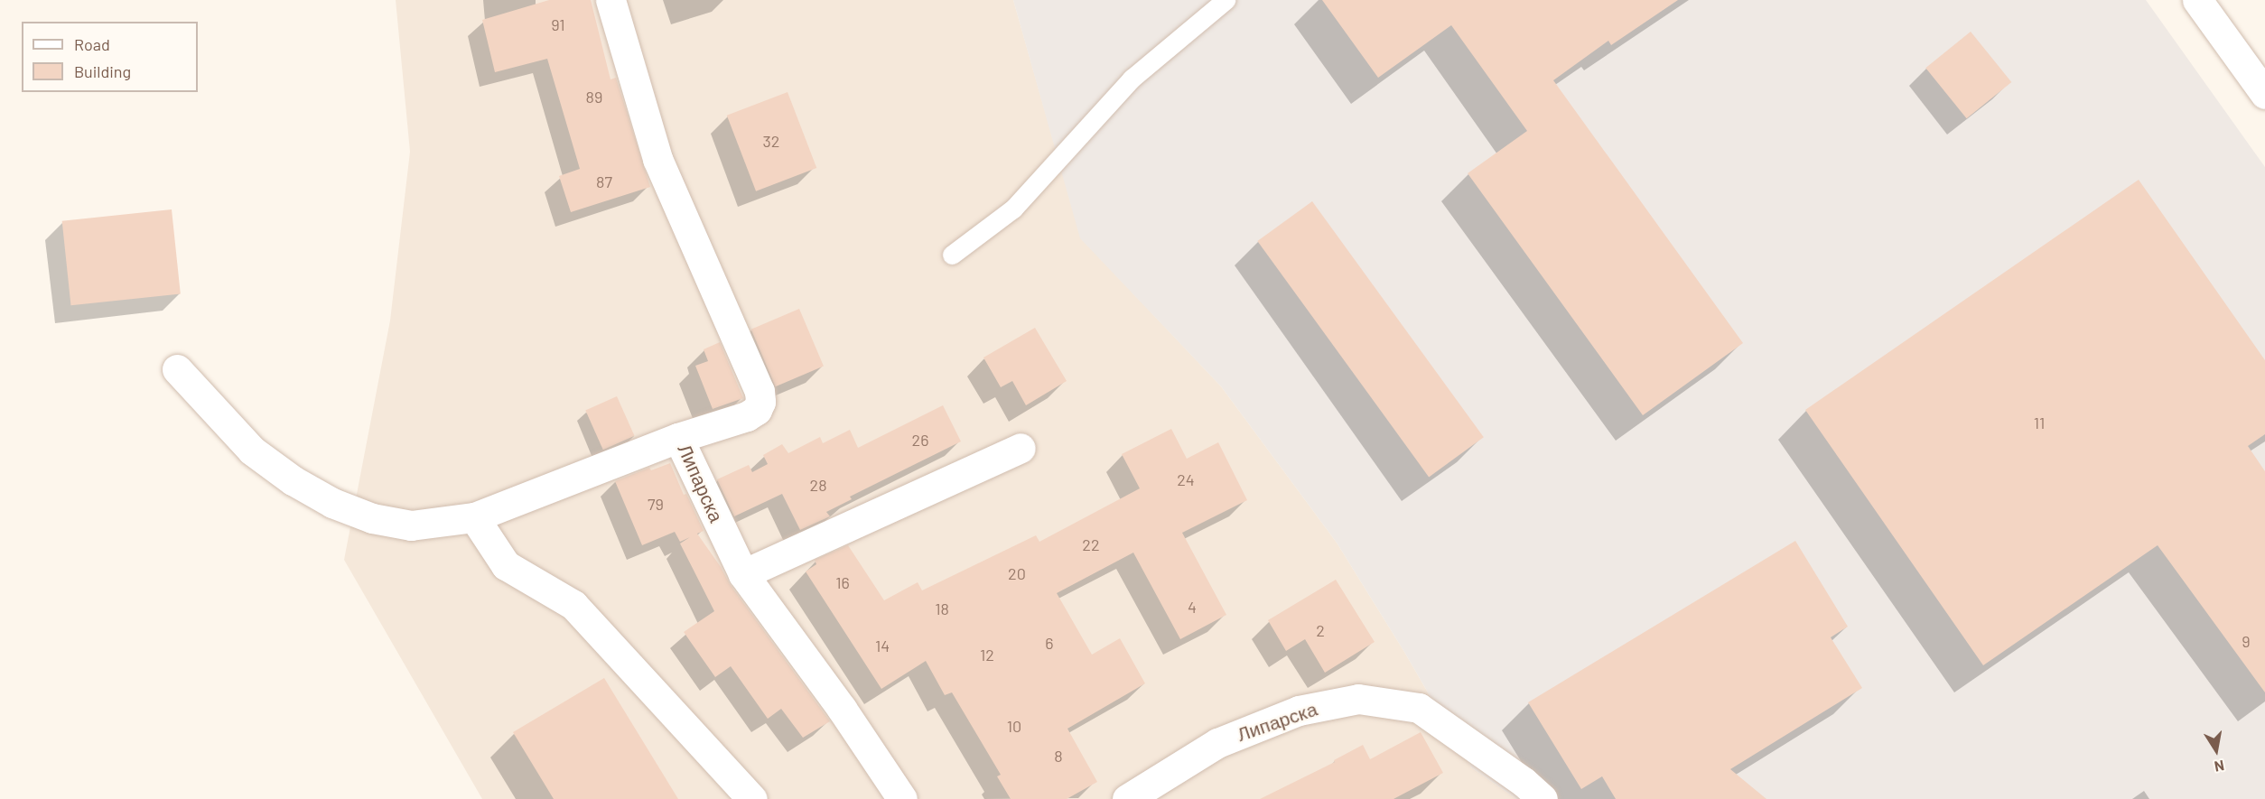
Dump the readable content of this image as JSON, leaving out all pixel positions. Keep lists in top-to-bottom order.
{
  "streets": {
    "street": ["Липарска"]
  },
  "house_numbers": [
    "91",
    "89",
    "32",
    "87",
    "11",
    "26",
    "24",
    "28",
    "79",
    "22",
    "20",
    "16",
    "4",
    "18",
    "2",
    "9",
    "6",
    "14",
    "12",
    "10",
    "8"
  ],
  "legend": ["Road", "Building"],
  "north": "bottom"
}
